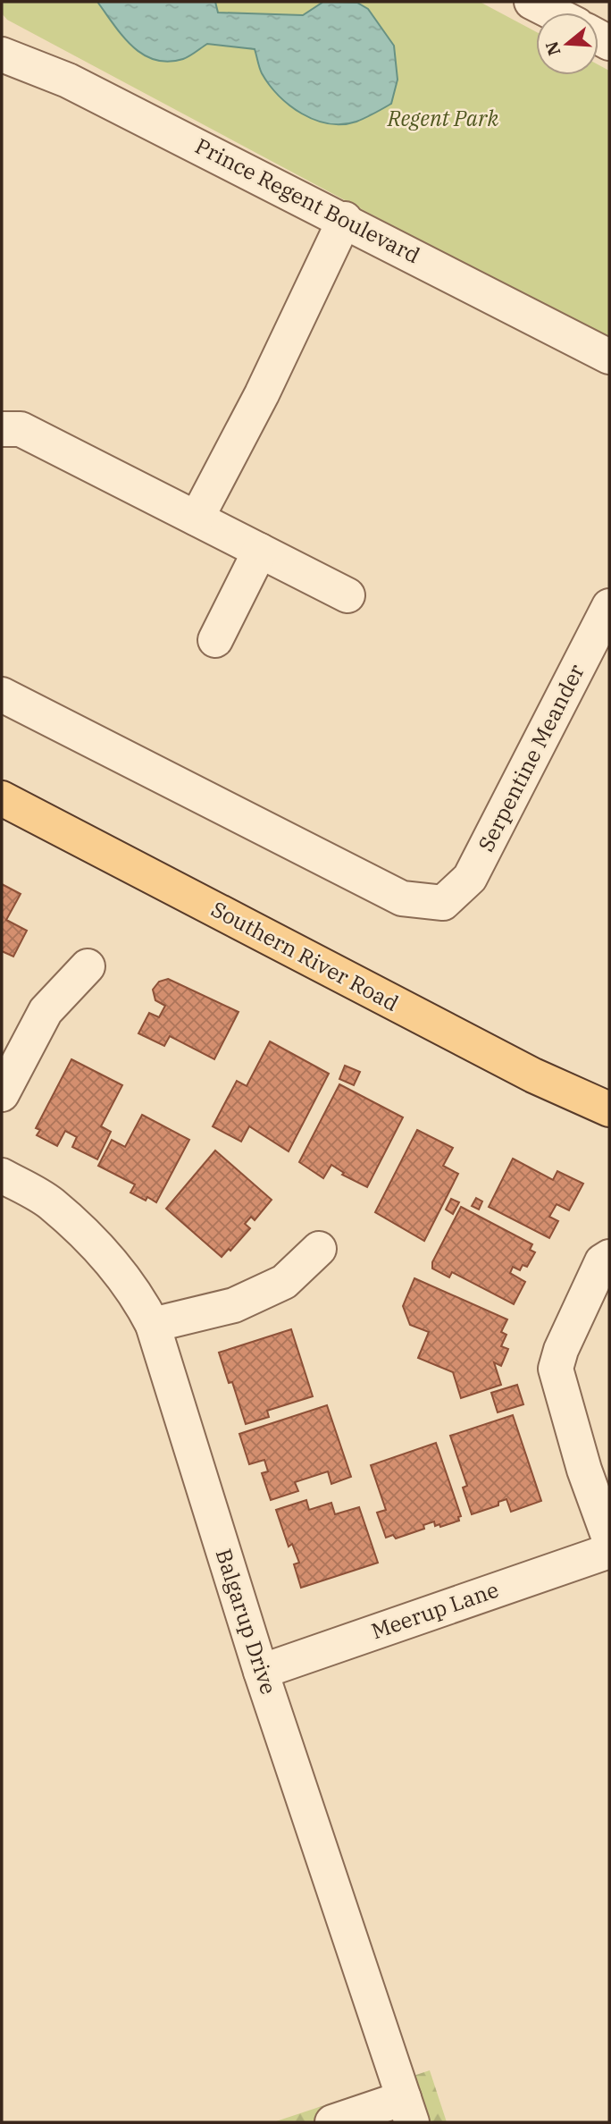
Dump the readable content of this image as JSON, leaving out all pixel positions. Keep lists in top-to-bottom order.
{
  "streets": {
    "main road": ["Southern River Road"],
    "street": [
      "Prince Regent Boulevard",
      "Serpentine Meander",
      "Meerup Lane",
      "Balgarup Drive"
    ]
  },
  "crossings": [
    ["Meerup Lane", "Balgarup Drive"]
  ],
  "parks": ["Regent Park"],
  "north": "left"
}
